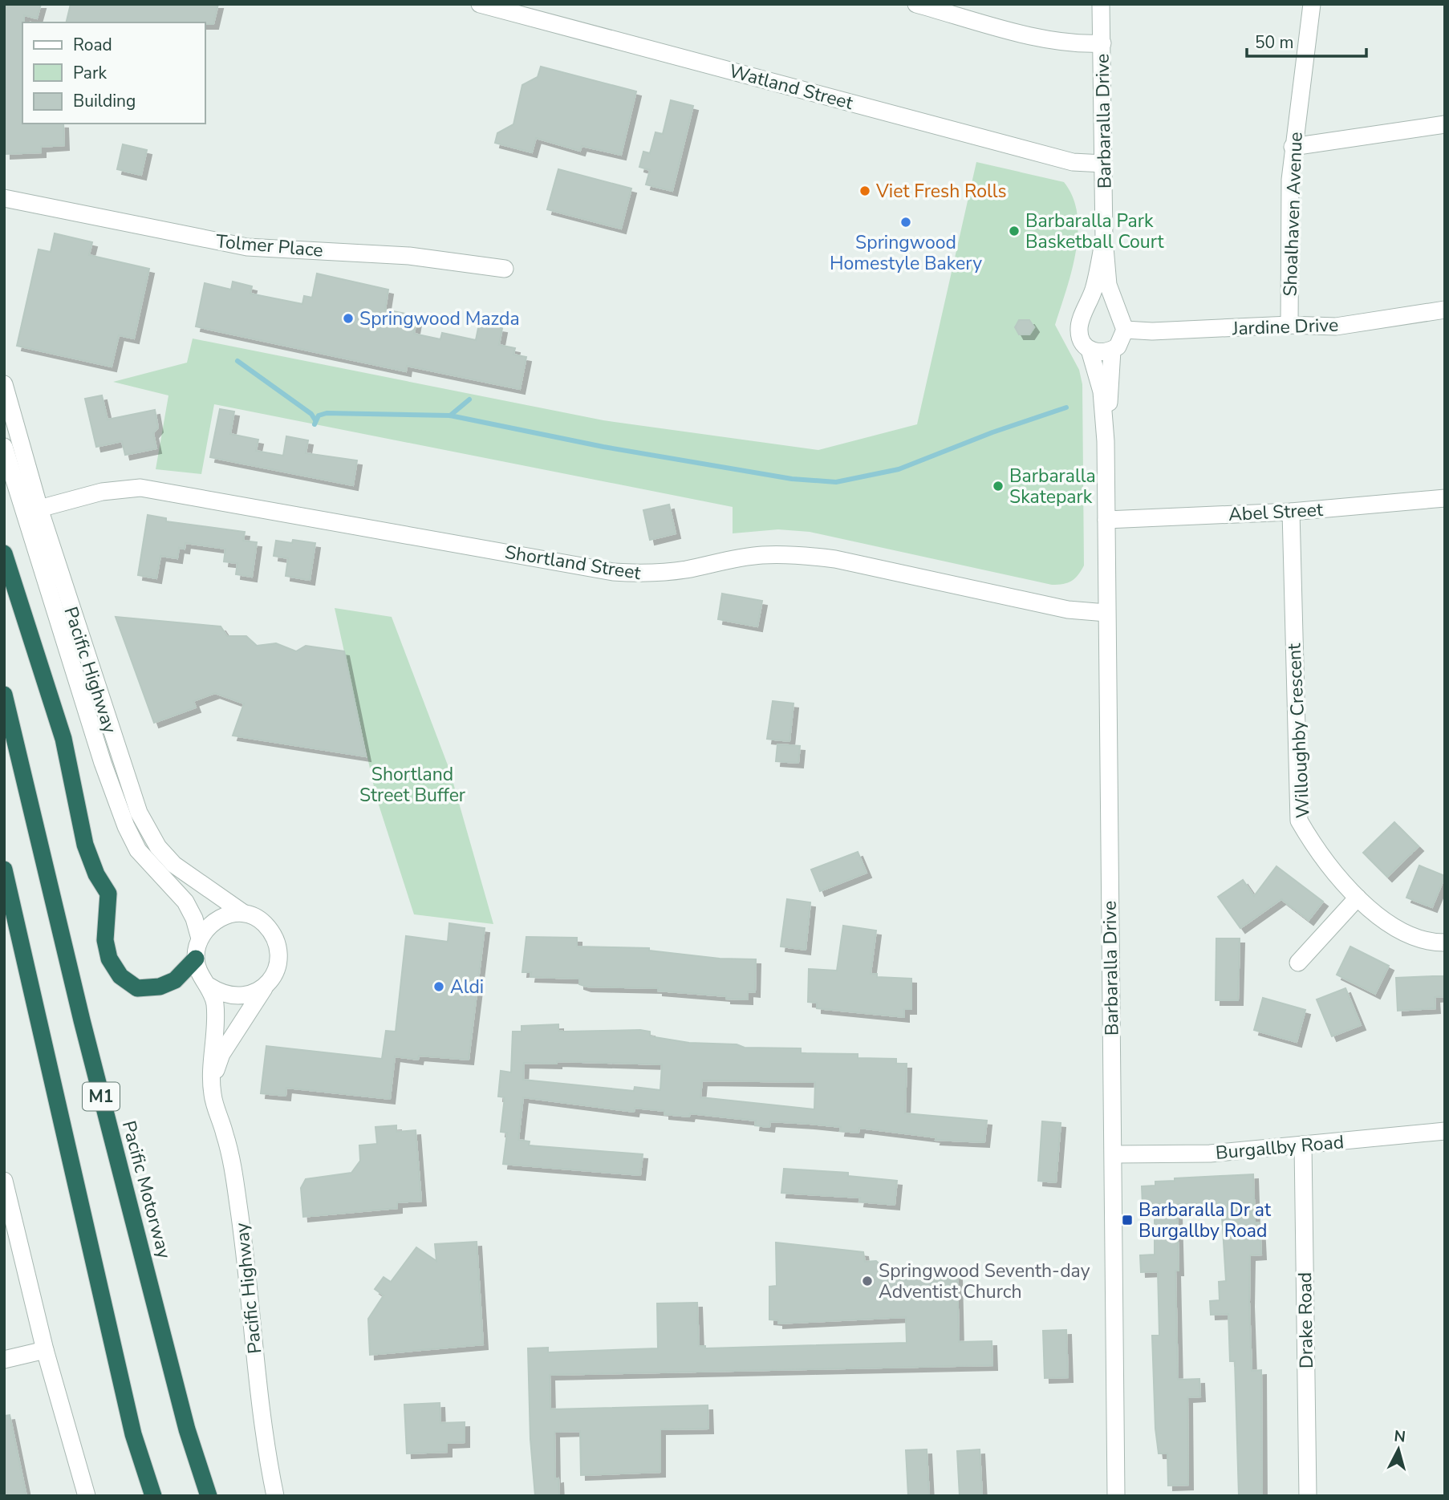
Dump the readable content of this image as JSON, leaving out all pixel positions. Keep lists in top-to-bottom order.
{
  "streets": {
    "highway": ["M1", "Pacific Motorway"],
    "street": [
      "Watland Street",
      "Barbaralla Drive",
      "Shoalhaven Avenue",
      "Tolmer Place",
      "Jardine Drive",
      "Abel Street",
      "Shortland Street",
      "Pacific Highway",
      "Willoughby Crescent",
      "Burgallby Road",
      "Drake Road"
    ]
  },
  "crossings": [
    ["Watland Street", "Barbaralla Drive"],
    ["Barbaralla Drive", "Jardine Drive"],
    ["Barbaralla Drive", "Abel Street"],
    ["Barbaralla Drive", "Shortland Street"],
    ["Barbaralla Drive", "Burgallby Road"],
    ["Shoalhaven Avenue", "Jardine Drive"],
    ["Abel Street", "Willoughby Crescent"],
    ["Shortland Street", "Pacific Highway"],
    ["Burgallby Road", "Drake Road"]
  ],
  "parks": ["Shortland Street Buffer"],
  "places": {
    "other": [
      "Viet Fresh Rolls",
      "Springwood Homestyle Bakery",
      "Barbaralla Park Basketball Court",
      "Springwood Mazda",
      "Barbaralla Skatepark",
      "Aldi",
      "Springwood Seventh-day Adventist Church"
    ],
    "transit": ["Barbaralla Dr at Burgallby Road"]
  },
  "legend": ["Road", "Park", "Building"],
  "scale_bar": "50 m",
  "north": "top"
}
